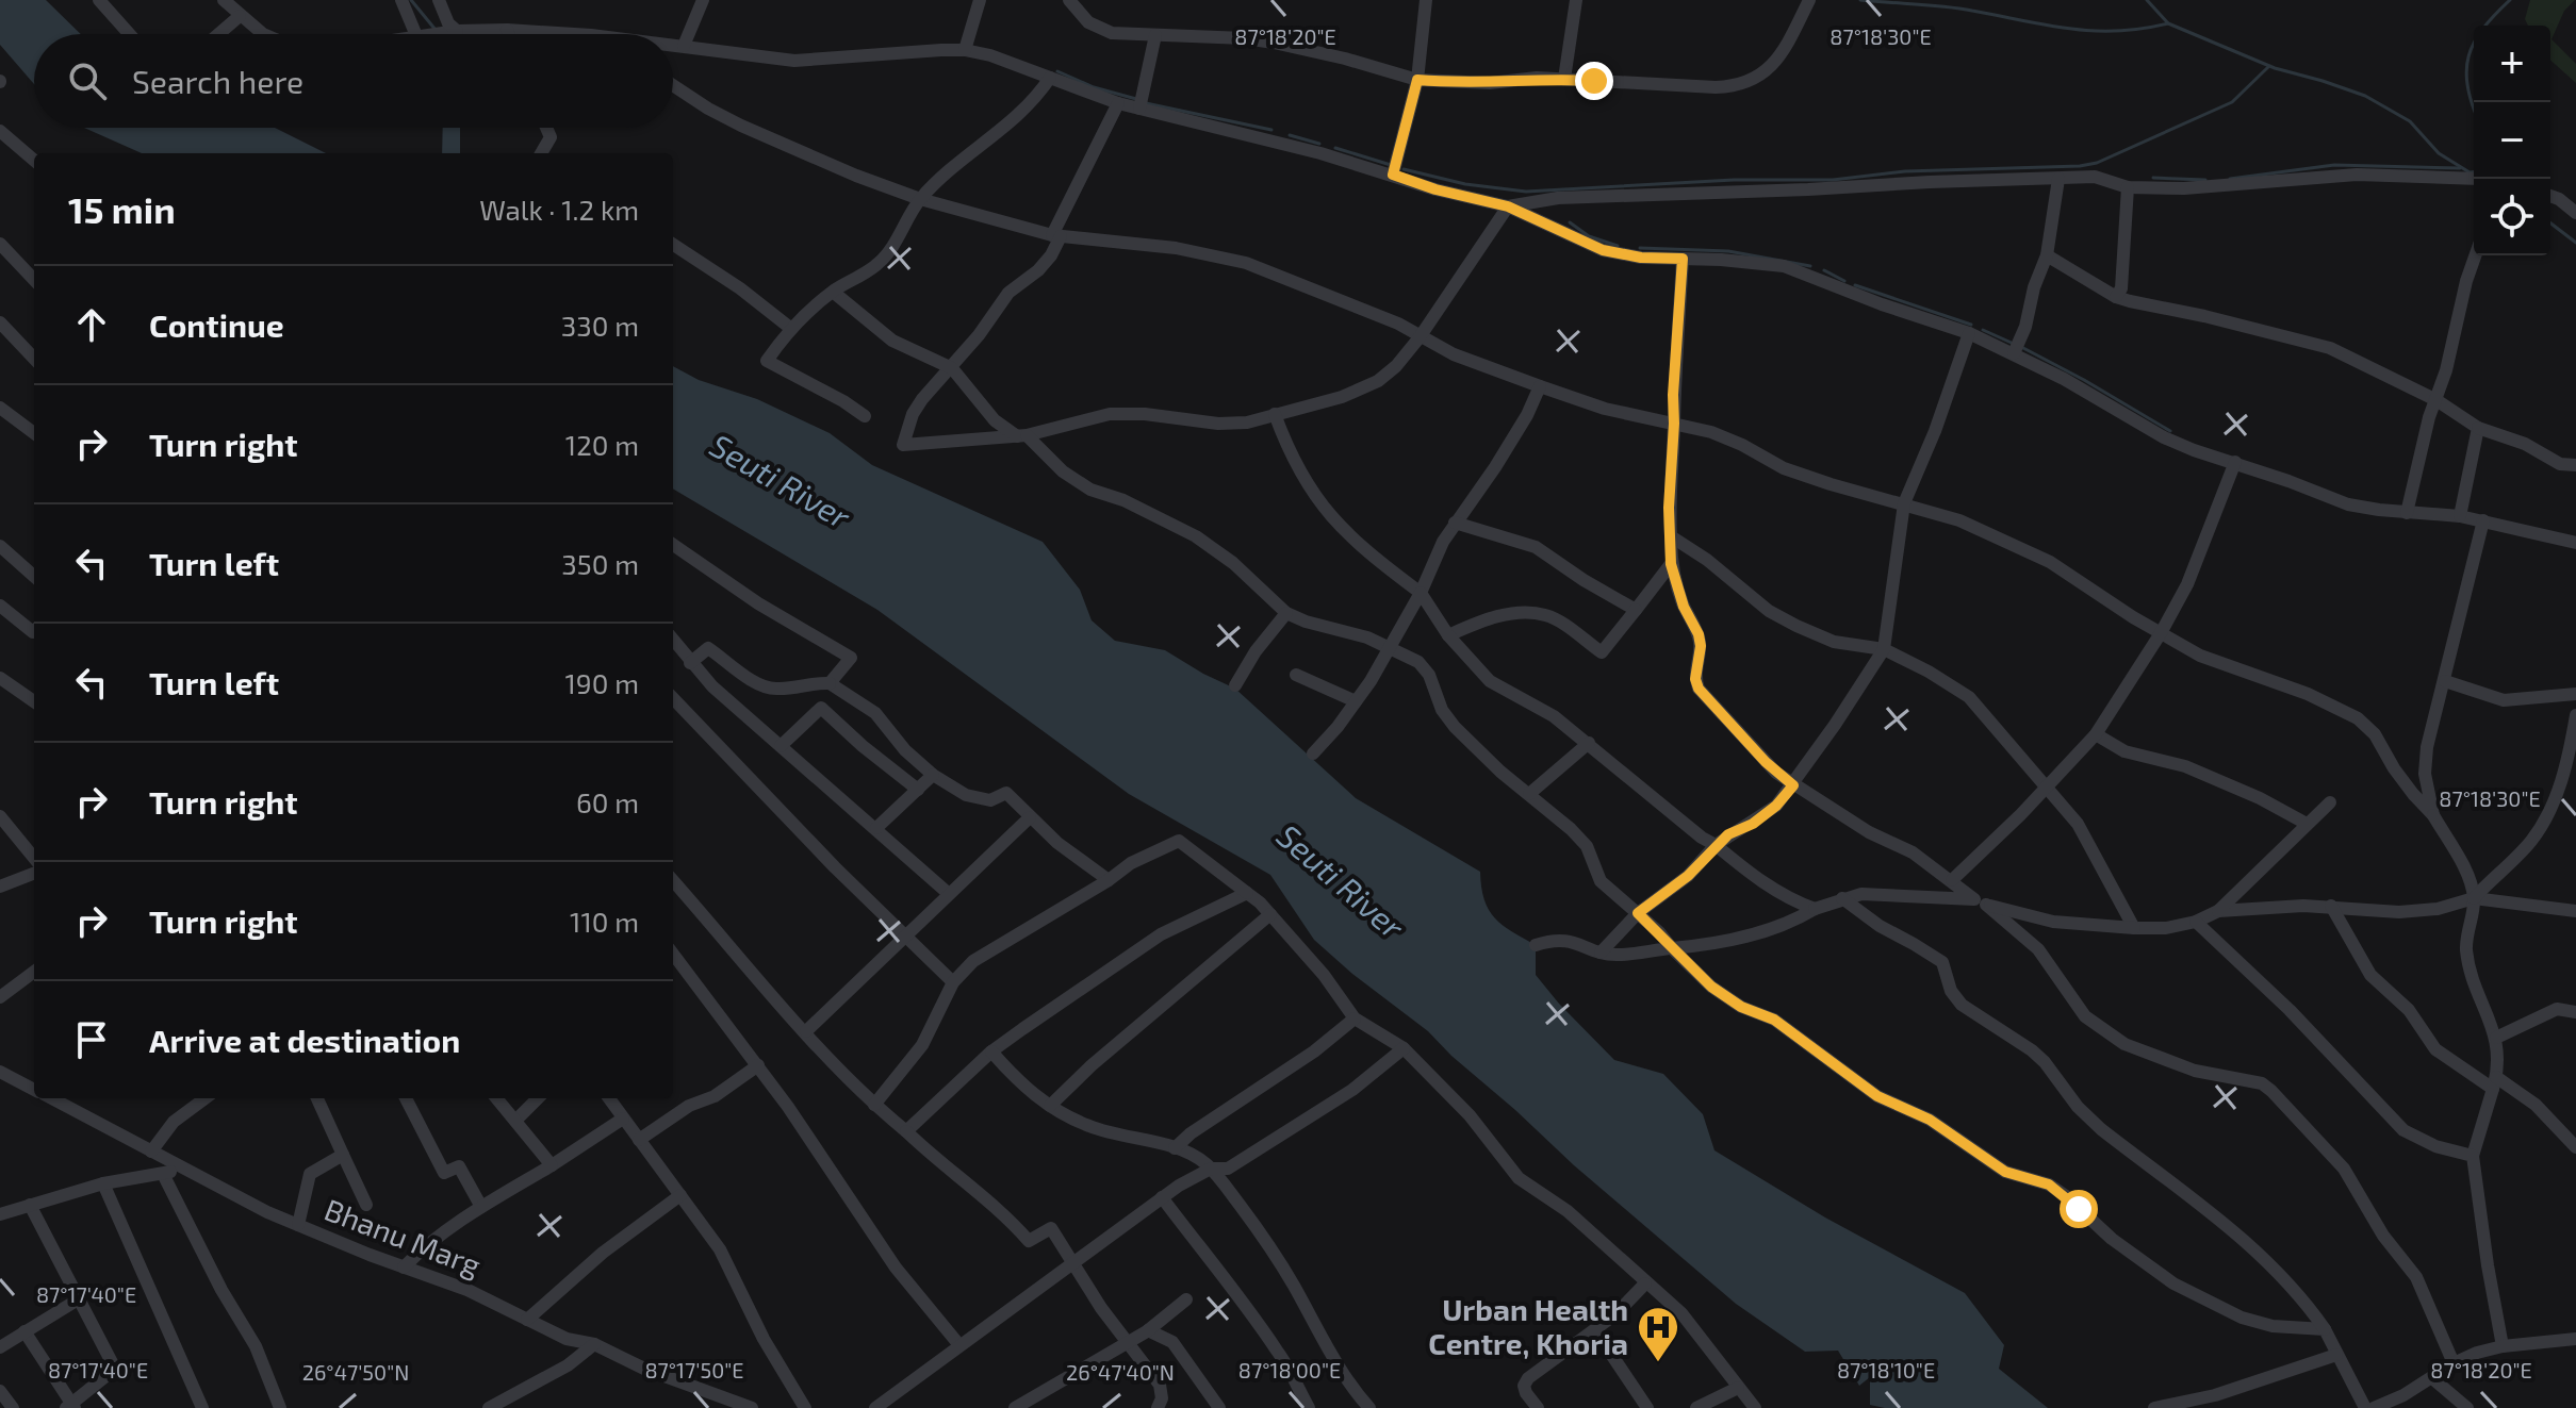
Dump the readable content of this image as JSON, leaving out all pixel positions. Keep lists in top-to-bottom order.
{
  "streets": {
    "street": ["Bhanu Marg"]
  },
  "water": ["Seuti River"],
  "places": {
    "hospital": ["Urban Health Centre, Khoria"]
  },
  "page": {
    "map_buttons": ["+", "−"],
    "search": "Search here",
    "heading": ["15 min", "Walk · 1.2 km"],
    "list": [
      ["Continue", "330 m"],
      ["Turn right", "120 m"],
      ["Turn left", "350 m"],
      ["Turn left", "190 m"],
      ["Turn right", "60 m"],
      ["Turn right", "110 m"],
      "Arrive at destination"
    ]
  },
  "coordinates": [
    "87°18'20\"E",
    "87°18'30\"E",
    "87°17'40\"E",
    "87°17'50\"E",
    "87°18'00\"E",
    "87°18'10\"E",
    "26°47'50\"N",
    "26°47'40\"N"
  ]
}
